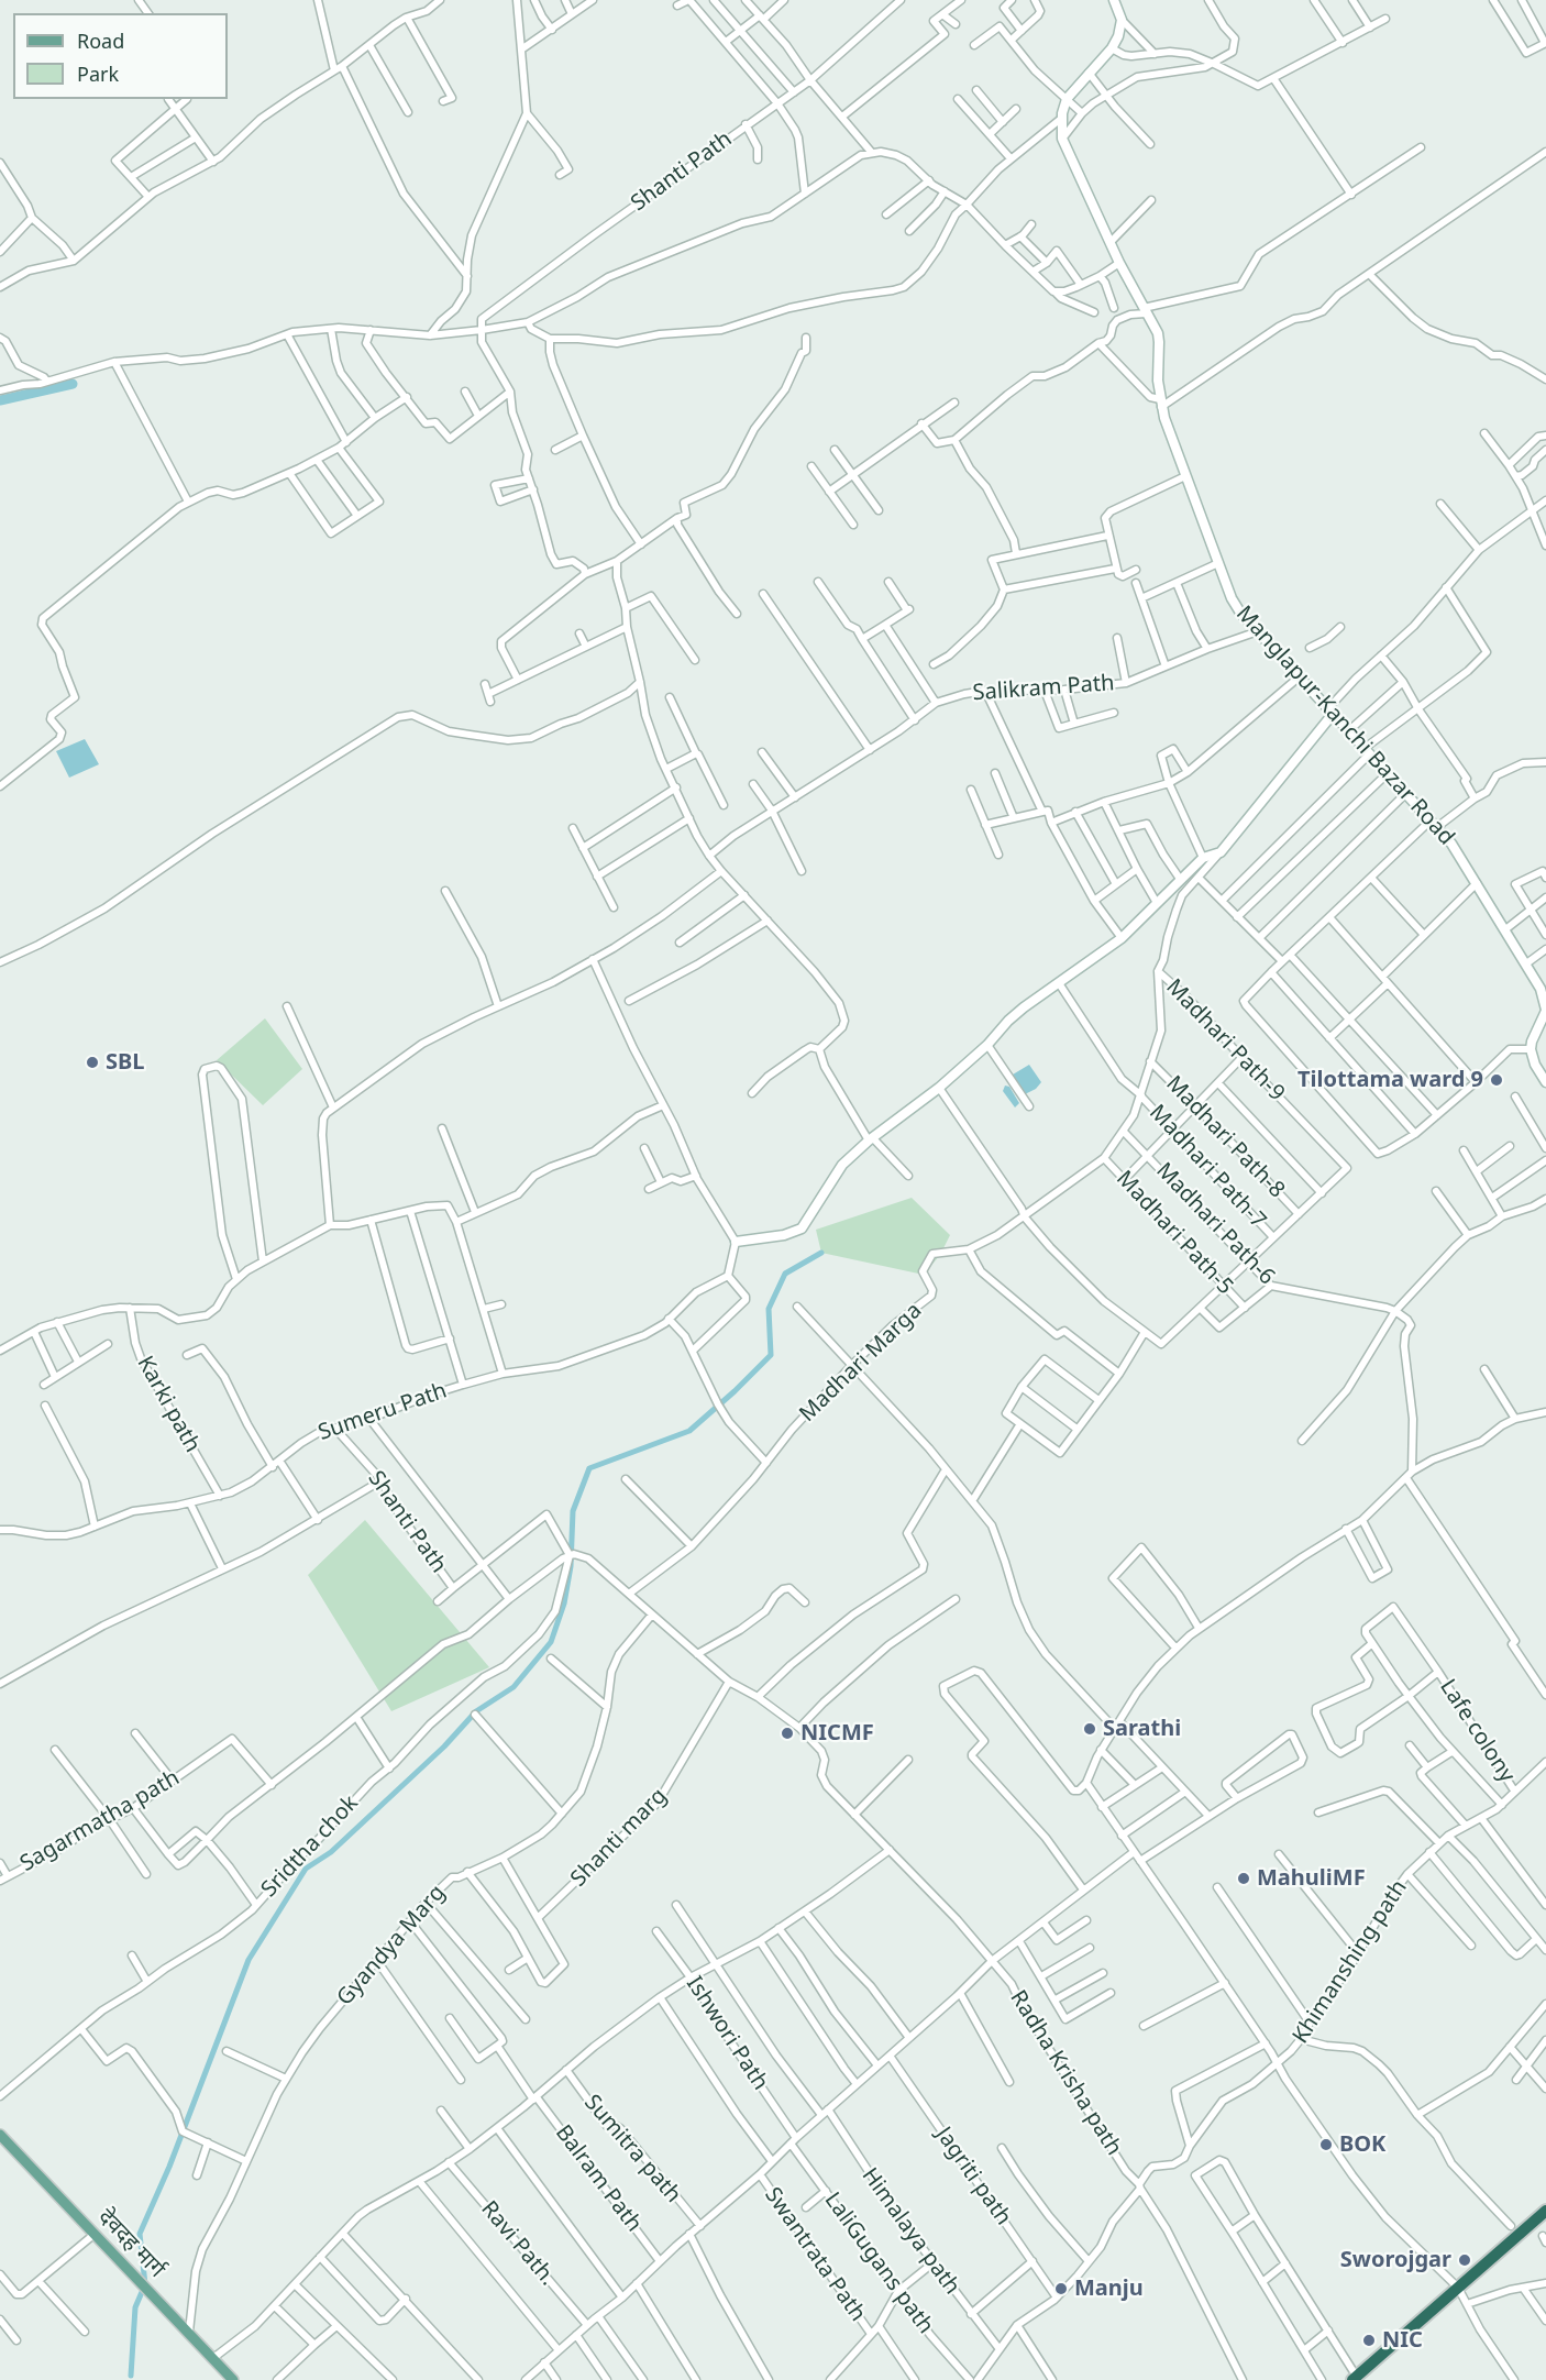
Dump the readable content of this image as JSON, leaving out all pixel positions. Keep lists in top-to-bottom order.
{
  "streets": {
    "main road": ["देवदह मार्ग"],
    "street": [
      "Shanti Path",
      "Salikram Path",
      "Manglapur-Kanchi Bazar Road",
      "Madhari Path-9",
      "Madhari Path-8",
      "Madhari Path-7",
      "Madhari Path-6",
      "Madhari Path-5",
      "Madhari Marga",
      "Karki path",
      "Sumeru Path",
      "Lafe colony",
      "Sagarmatha path",
      "Shanti marg",
      "Sridtha chok",
      "Gyandya Marg",
      "Khimanshing path",
      "Ishwori Path",
      "Radha Krisha path",
      "Sumitra path",
      "Jagriti path",
      "Balram Path",
      "Himalaya path",
      "Ravi Path.",
      "Swantrata Path",
      "LaliGugans path"
    ]
  },
  "crossings": [
    ["Shanti Path", "Sumeru Path"],
    ["Shanti Path", "Sridtha chok"],
    ["Shanti Path", "Radha Krisha path"],
    ["Salikram Path", "Manglapur-Kanchi Bazar Road"],
    ["Madhari Path-9", "Madhari Marga"],
    ["Madhari Path-8", "Madhari Marga"],
    ["Madhari Path-7", "Madhari Marga"],
    ["Madhari Path-6", "Madhari Marga"],
    ["Madhari Path-5", "Madhari Marga"],
    ["Madhari Marga", "Radha Krisha path"],
    ["Karki path", "Sumeru Path"],
    ["Lafe colony", "Khimanshing path"],
    ["Shanti marg", "Radha Krisha path"],
    ["Sridtha chok", "Radha Krisha path"],
    ["Gyandya Marg", "Radha Krisha path"],
    ["Gyandya Marg", "Balram Path"],
    ["Gyandya Marg", "देवदह मार्ग"],
    ["Khimanshing path", "Radha Krisha path"],
    ["Khimanshing path", "Jagriti path"],
    ["Khimanshing path", "Himalaya path"],
    ["Ishwori Path", "LaliGugans path"]
  ],
  "places": [
    "SBL",
    "Tilottama ward 9",
    "Sarathi",
    "NICMF",
    "MahuliMF",
    "BOK",
    "Sworojgar",
    "Manju",
    "NIC"
  ],
  "legend": ["Road", "Park"]
}
